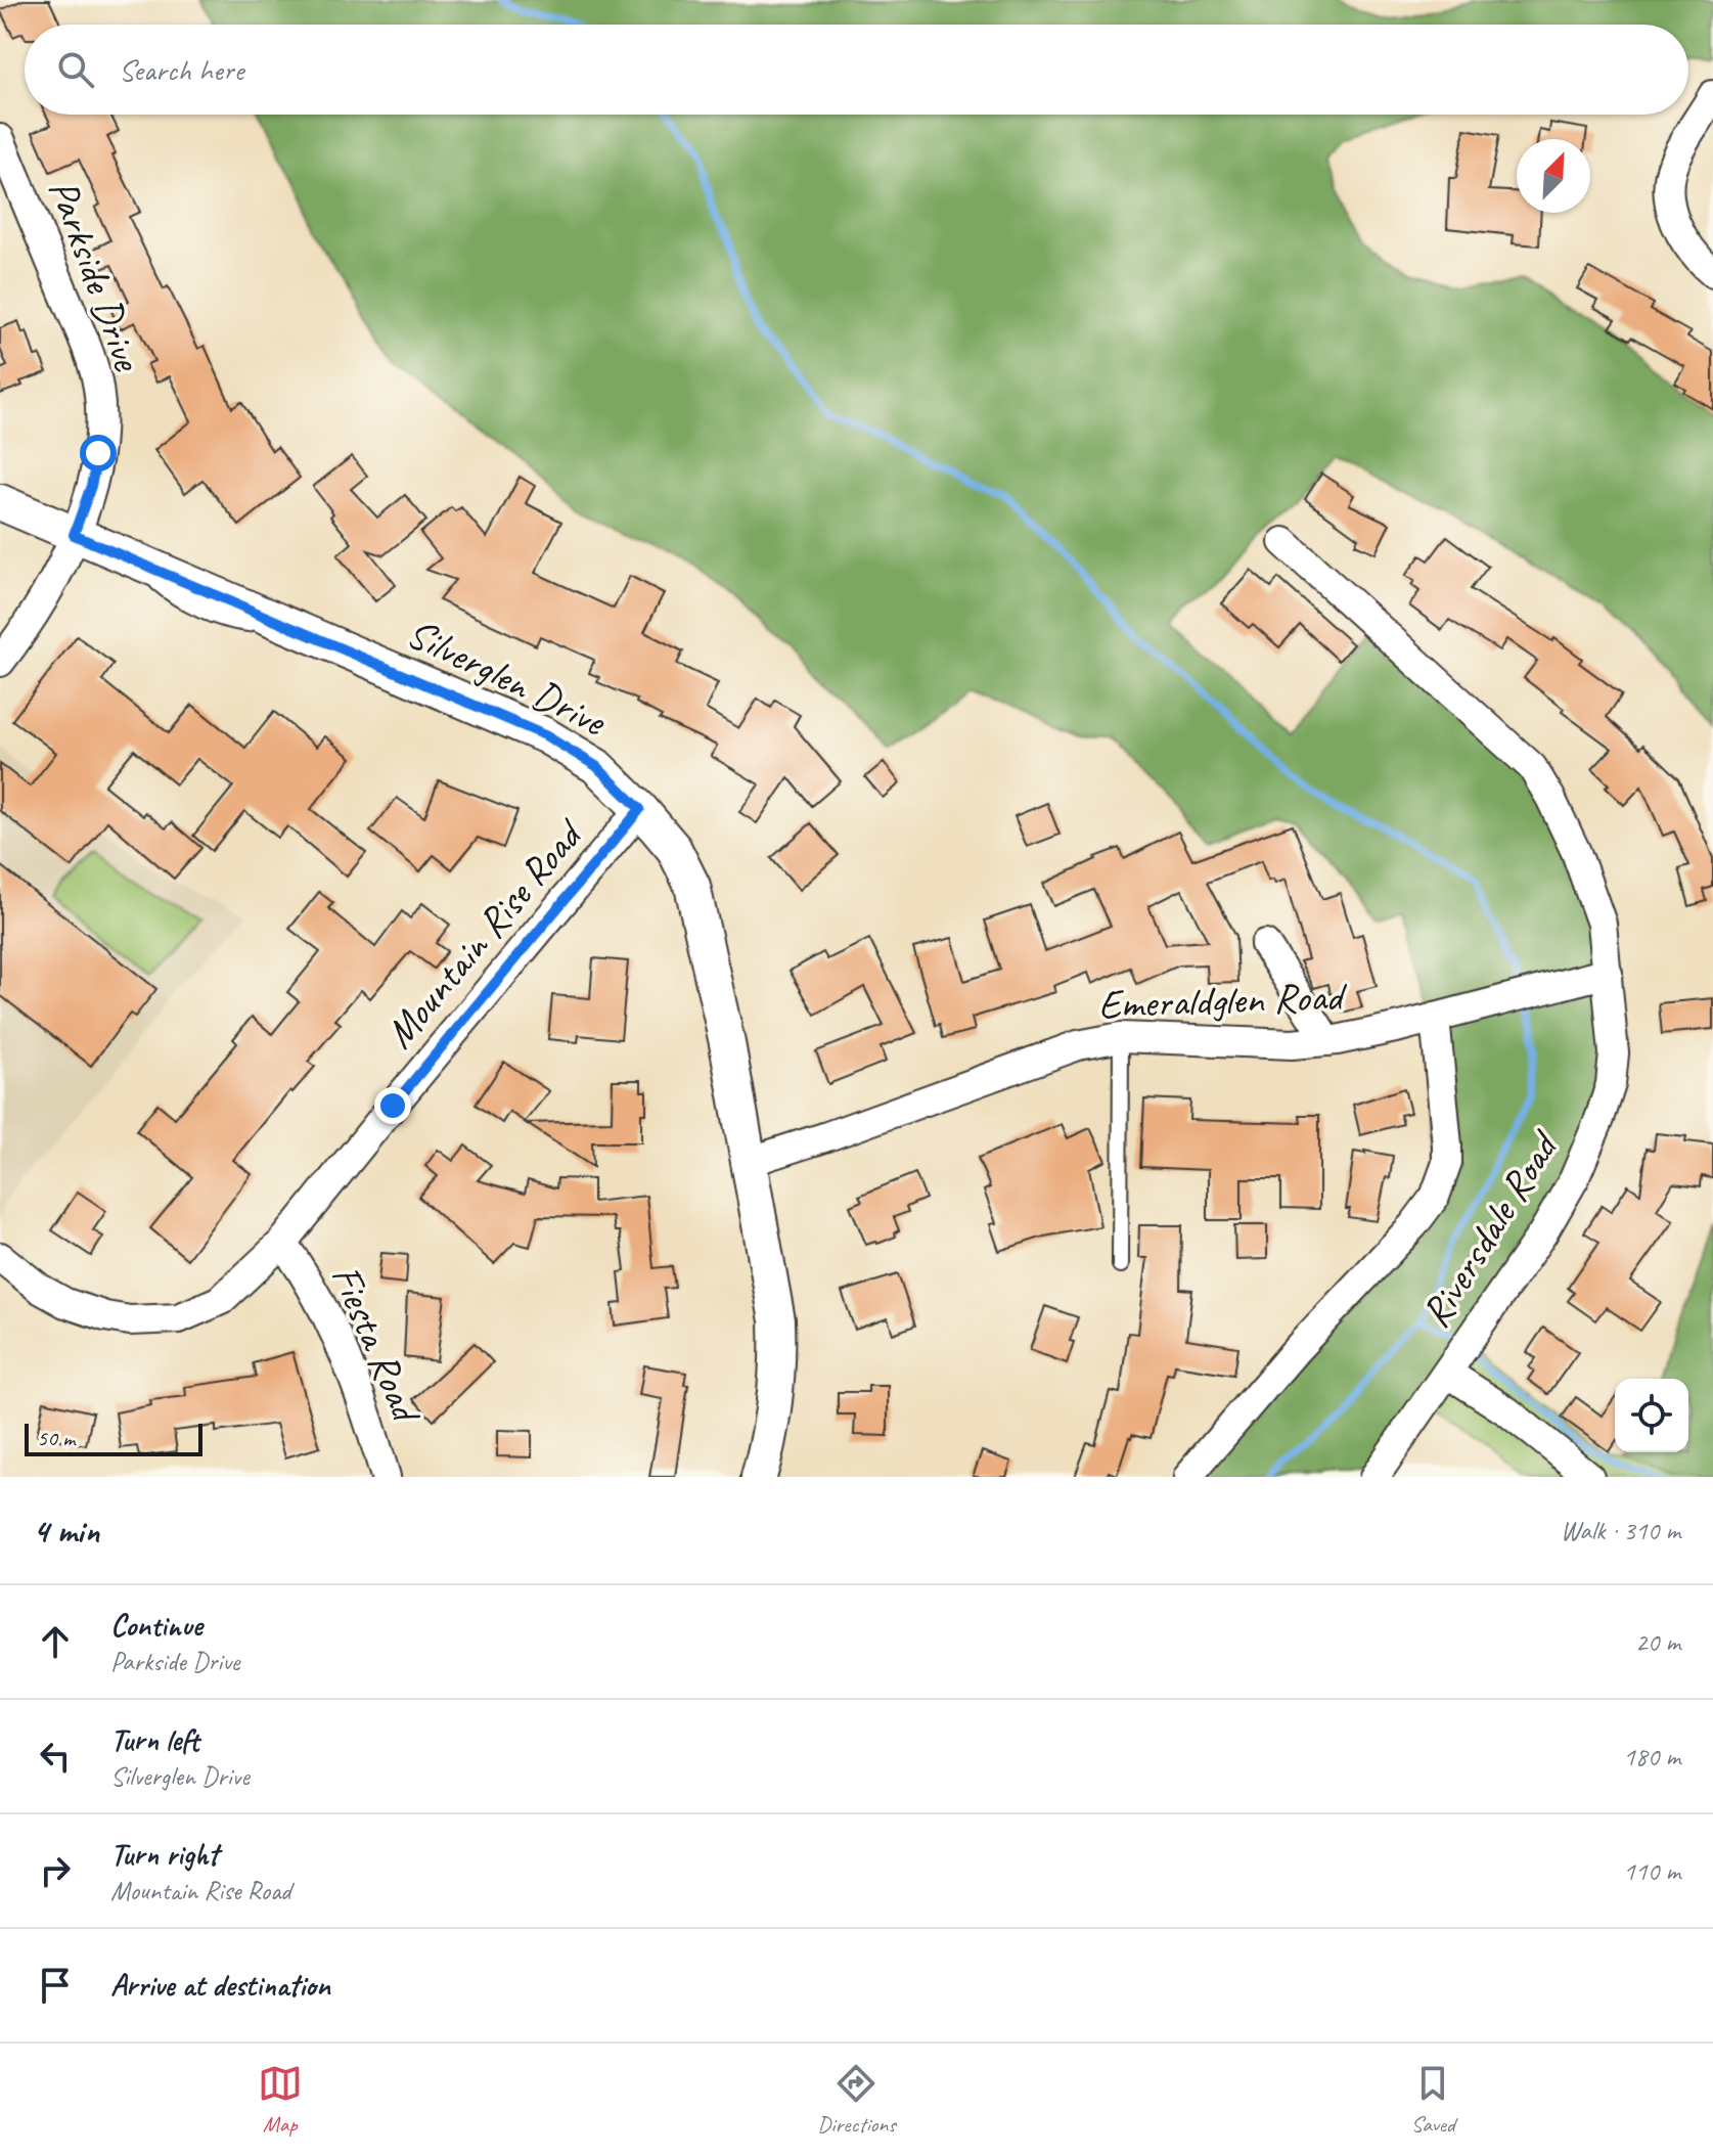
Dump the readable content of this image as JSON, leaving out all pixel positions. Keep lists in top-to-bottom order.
{
  "streets": {
    "street": [
      "Parkside Drive",
      "Silverglen Drive",
      "Mountain Rise Road",
      "Emeraldglen Road",
      "Riversdale Road",
      "Fiesta Road"
    ]
  },
  "crossings": [
    ["Parkside Drive", "Silverglen Drive"],
    ["Silverglen Drive", "Mountain Rise Road"],
    ["Silverglen Drive", "Emeraldglen Road"],
    ["Mountain Rise Road", "Fiesta Road"],
    ["Emeraldglen Road", "Riversdale Road"]
  ],
  "scale_bar": "50 m",
  "north": "top right",
  "page": {
    "search": "Search here",
    "scale": "50 m",
    "heading": ["4 min", "Walk · 310 m"],
    "list": [
      ["Continue", "Parkside Drive", "20 m"],
      ["Turn left", "Silverglen Drive", "180 m"],
      ["Turn right", "Mountain Rise Road", "110 m"],
      "Arrive at destination"
    ],
    "nav": ["Map", "Directions", "Saved"]
  }
}
